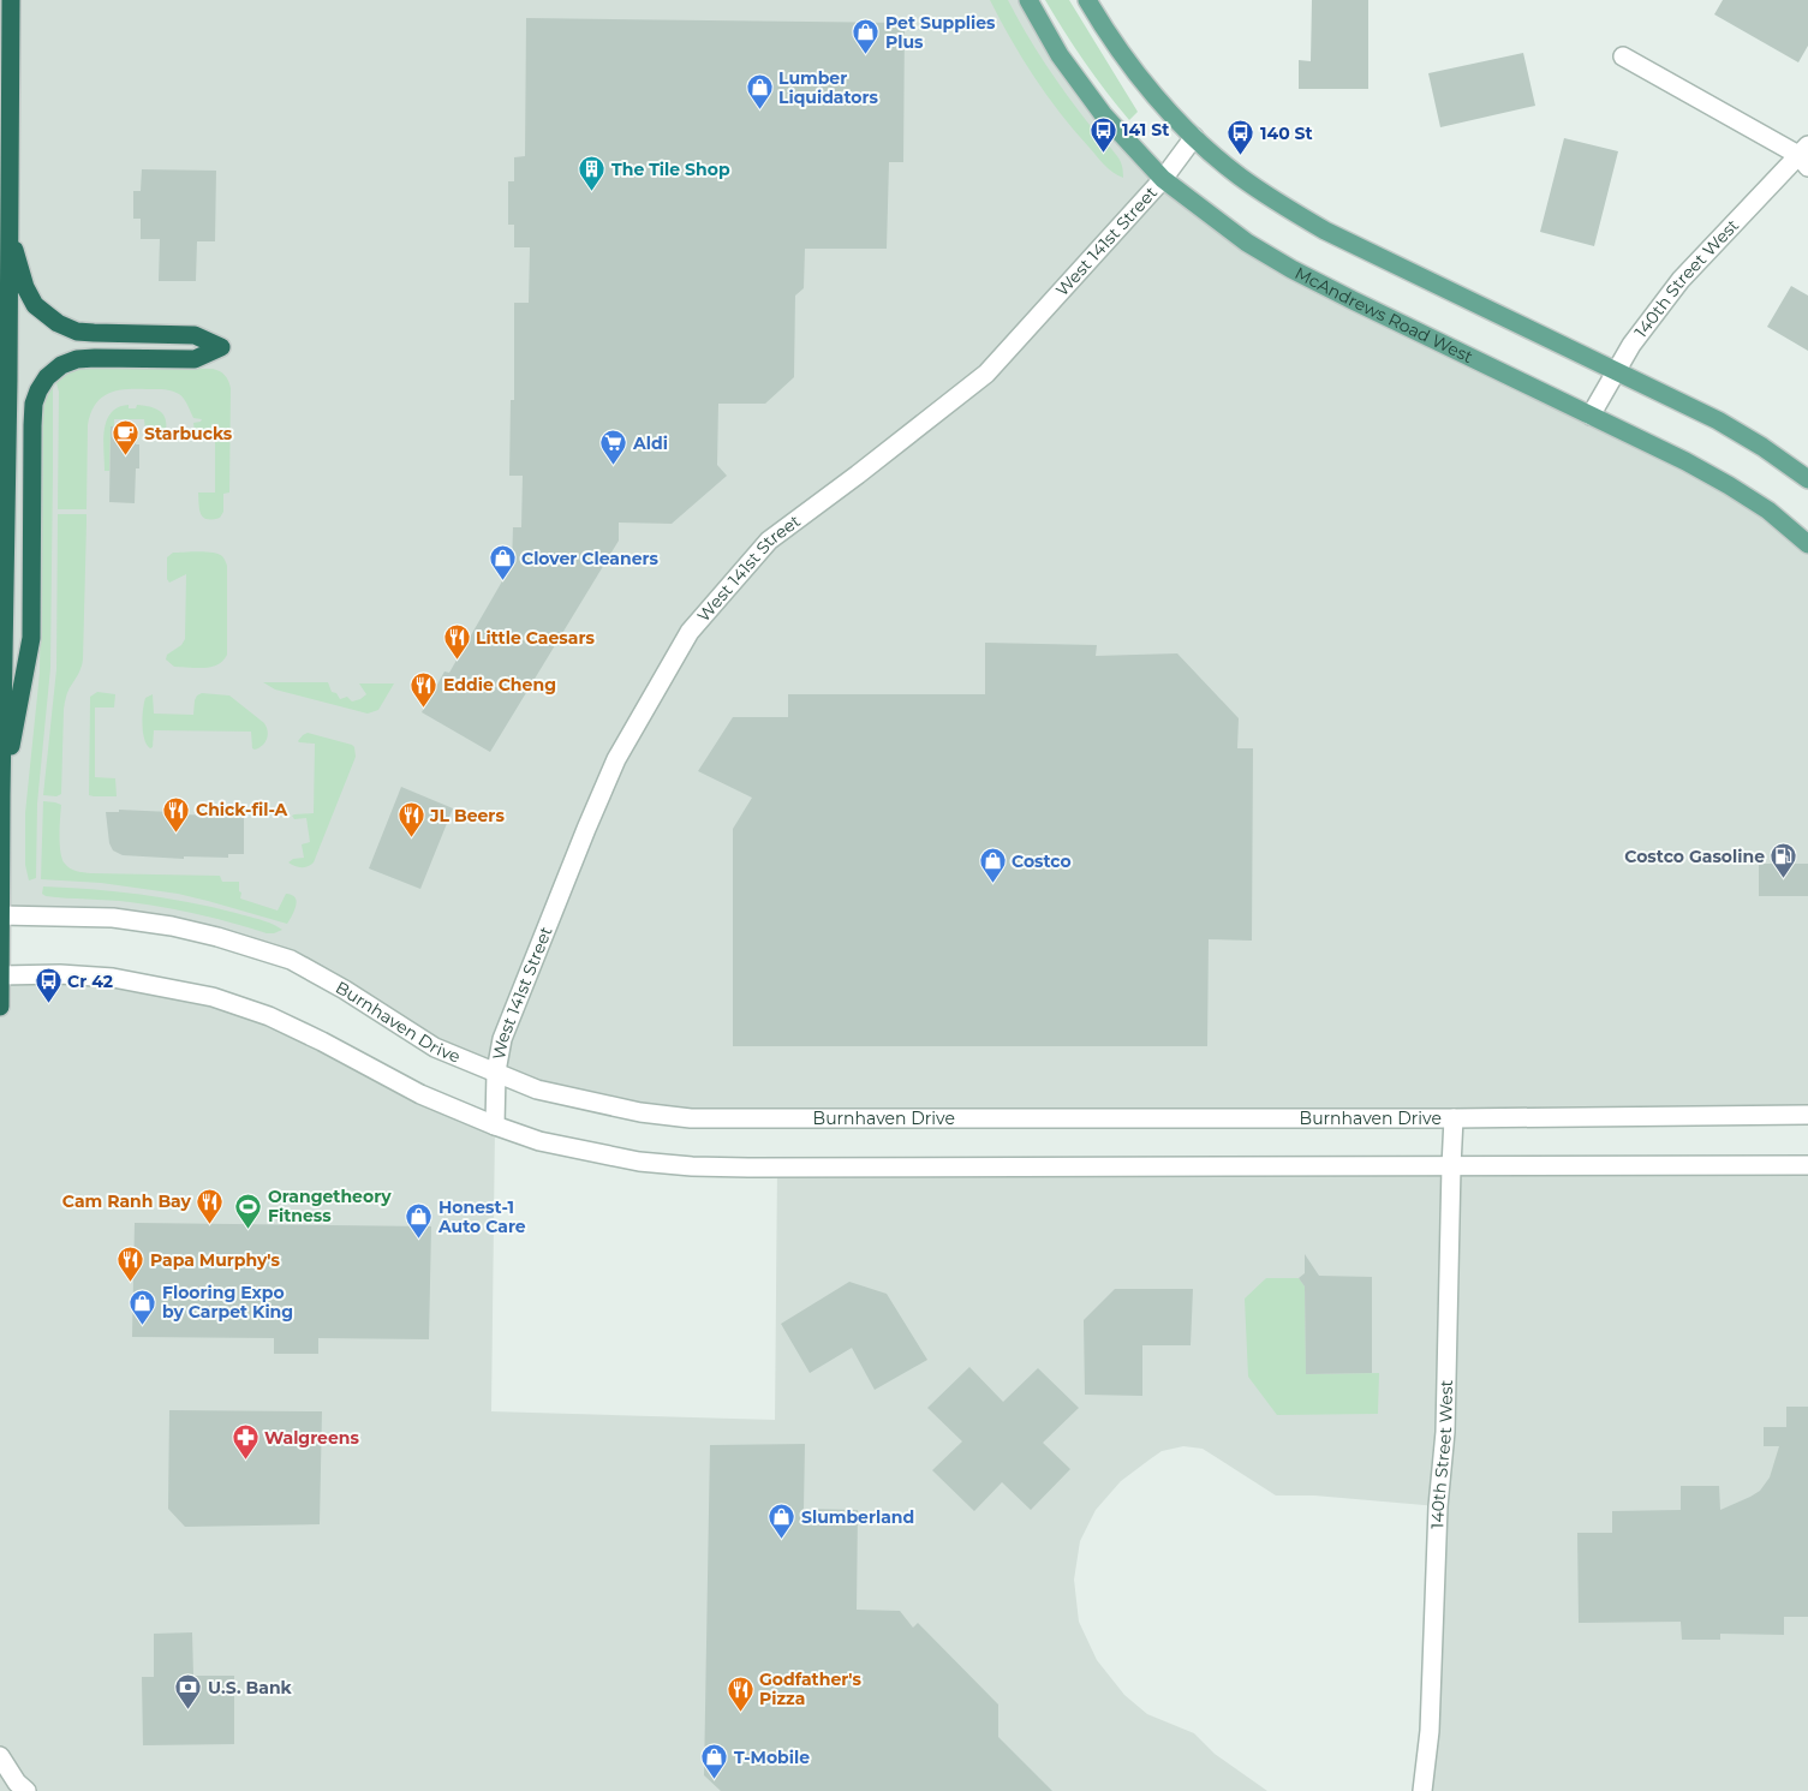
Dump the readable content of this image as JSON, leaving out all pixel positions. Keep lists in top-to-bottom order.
{
  "streets": {
    "main road": ["McAndrews Road West"],
    "street": ["West 141st Street", "140th Street West", "Burnhaven Drive"]
  },
  "crossings": [
    ["West 141st Street", "McAndrews Road West"],
    ["West 141st Street", "Burnhaven Drive"],
    ["140th Street West", "McAndrews Road West"],
    ["140th Street West", "Burnhaven Drive"]
  ],
  "places": {
    "shop": [
      "Pet Supplies Plus",
      "Lumber Liquidators",
      "Clover Cleaners",
      "Costco",
      "Honest-1 Auto Care",
      "Flooring Expo by Carpet King",
      "Slumberland",
      "T-Mobile"
    ],
    "bus stop": ["141 St", "140 St", "Cr 42"],
    "building": ["The Tile Shop"],
    "cafe": ["Starbucks"],
    "supermarket": ["Aldi"],
    "restaurant": [
      "Little Caesars",
      "Eddie Cheng",
      "Chick-fil-A",
      "JL Beers",
      "Cam Ranh Bay",
      "Papa Murphy's",
      "Godfather's Pizza"
    ],
    "fuel station": ["Costco Gasoline"],
    "sports": ["Orangetheory Fitness"],
    "pharmacy": ["Walgreens"],
    "bank": ["U.S. Bank"]
  }
}
